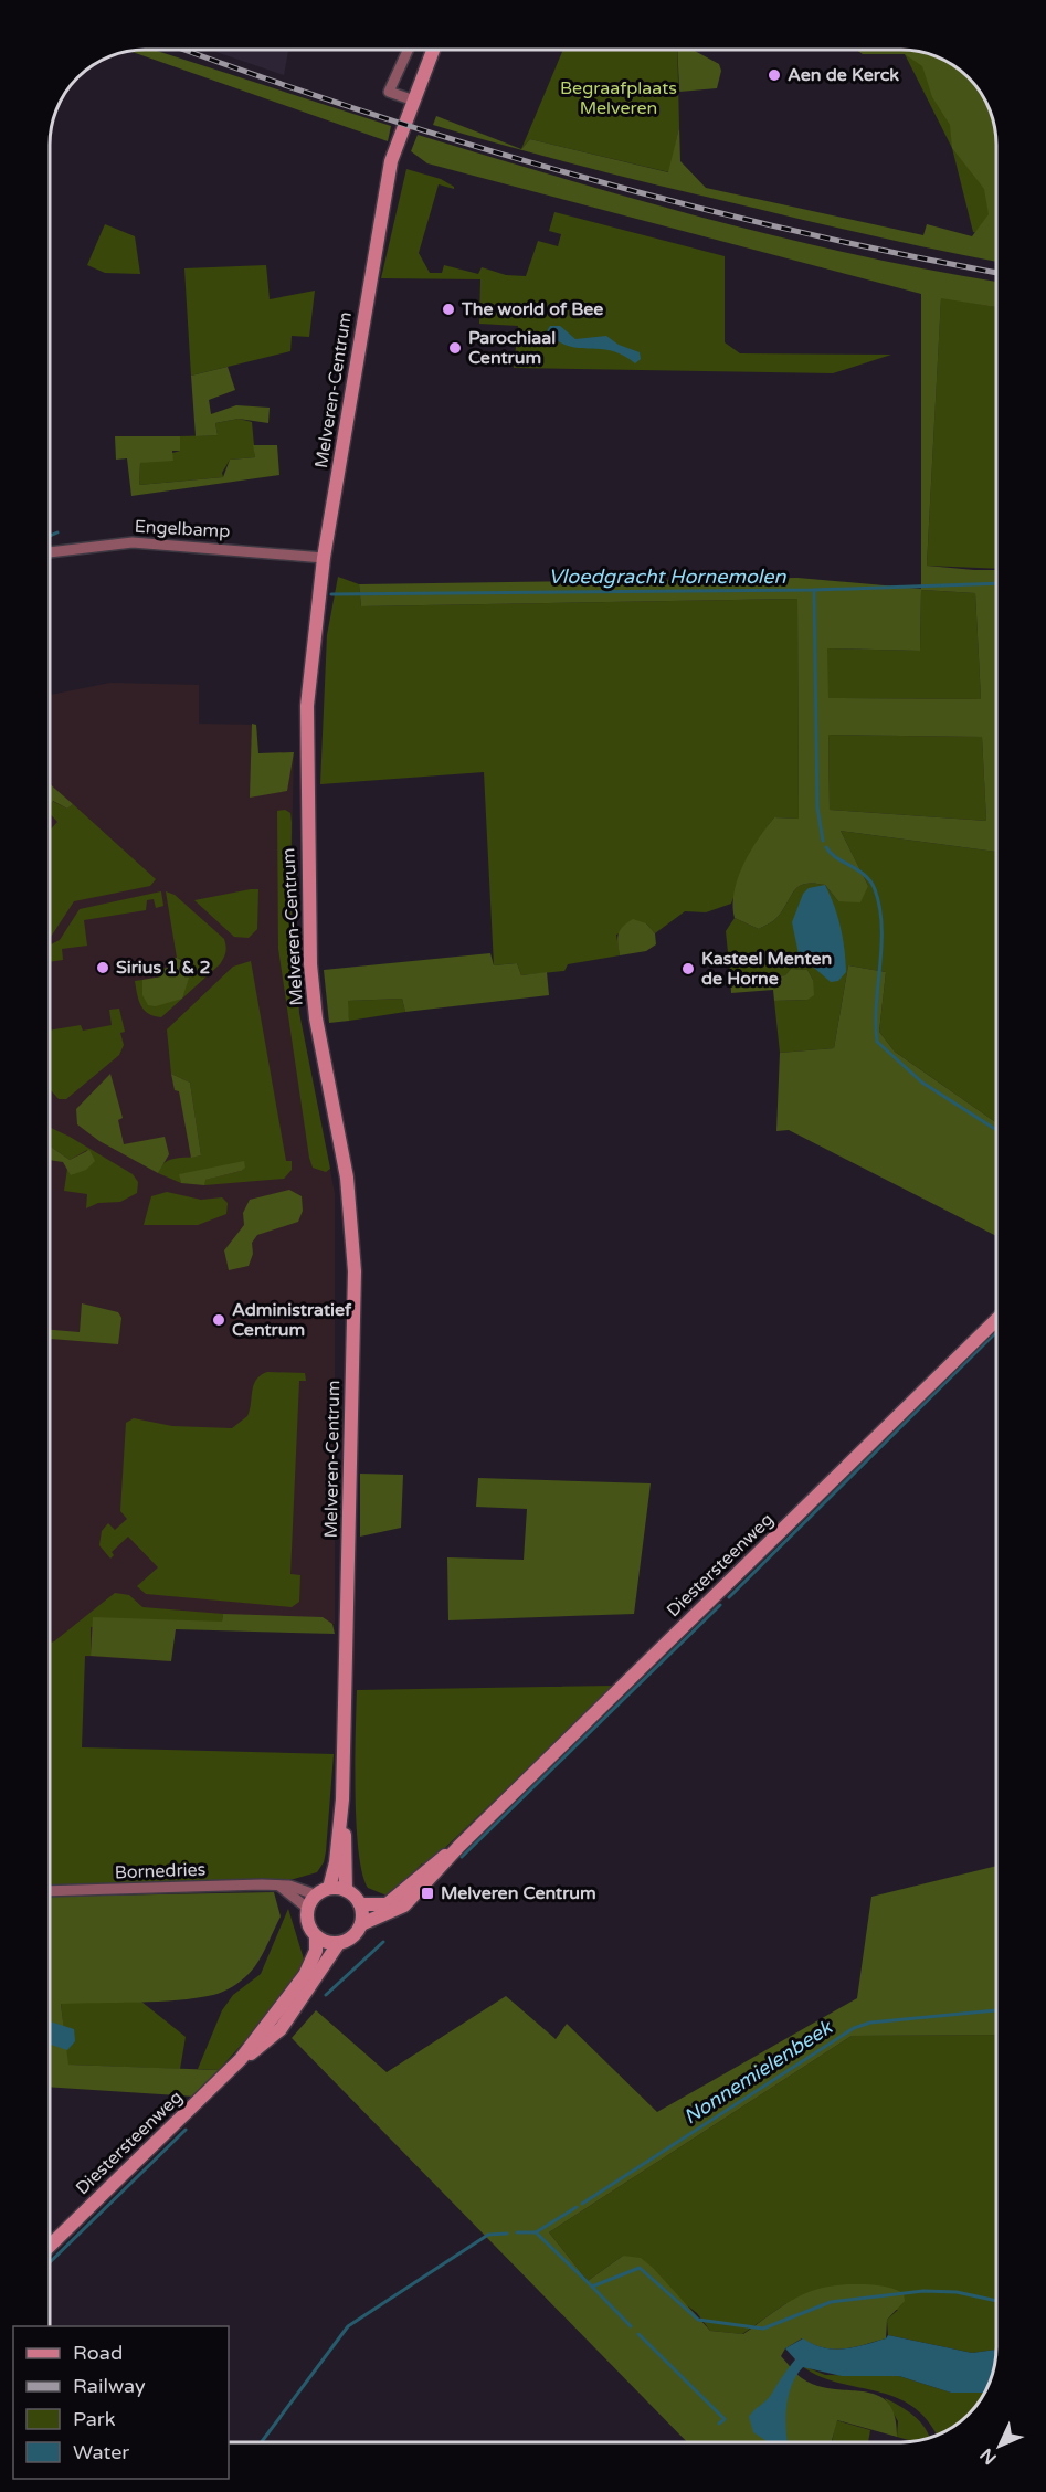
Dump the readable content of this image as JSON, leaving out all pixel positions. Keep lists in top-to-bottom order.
{
  "streets": {
    "main road": ["Melveren-Centrum", "Diestersteenweg"],
    "street": ["Engelbamp", "Bornedries"]
  },
  "crossings": [
    ["Melveren-Centrum", "Engelbamp"],
    ["Melveren-Centrum", "Diestersteenweg"],
    ["Melveren-Centrum", "Bornedries"],
    ["Diestersteenweg", "Bornedries"]
  ],
  "water": ["Vloedgracht Hornemolen", "Nonnemielenbeek"],
  "parks": ["Begraafplaats Melveren"],
  "places": {
    "other": [
      "Aen de Kerck",
      "The world of Bee",
      "Parochiaal Centrum",
      "Sirius 1 & 2",
      "Kasteel Menten de Horne",
      "Administratief Centrum"
    ],
    "transit": ["Melveren Centrum"]
  },
  "legend": [
    "Road",
    "Railway",
    "Park",
    "Water"
  ],
  "north": "bottom left"
}
